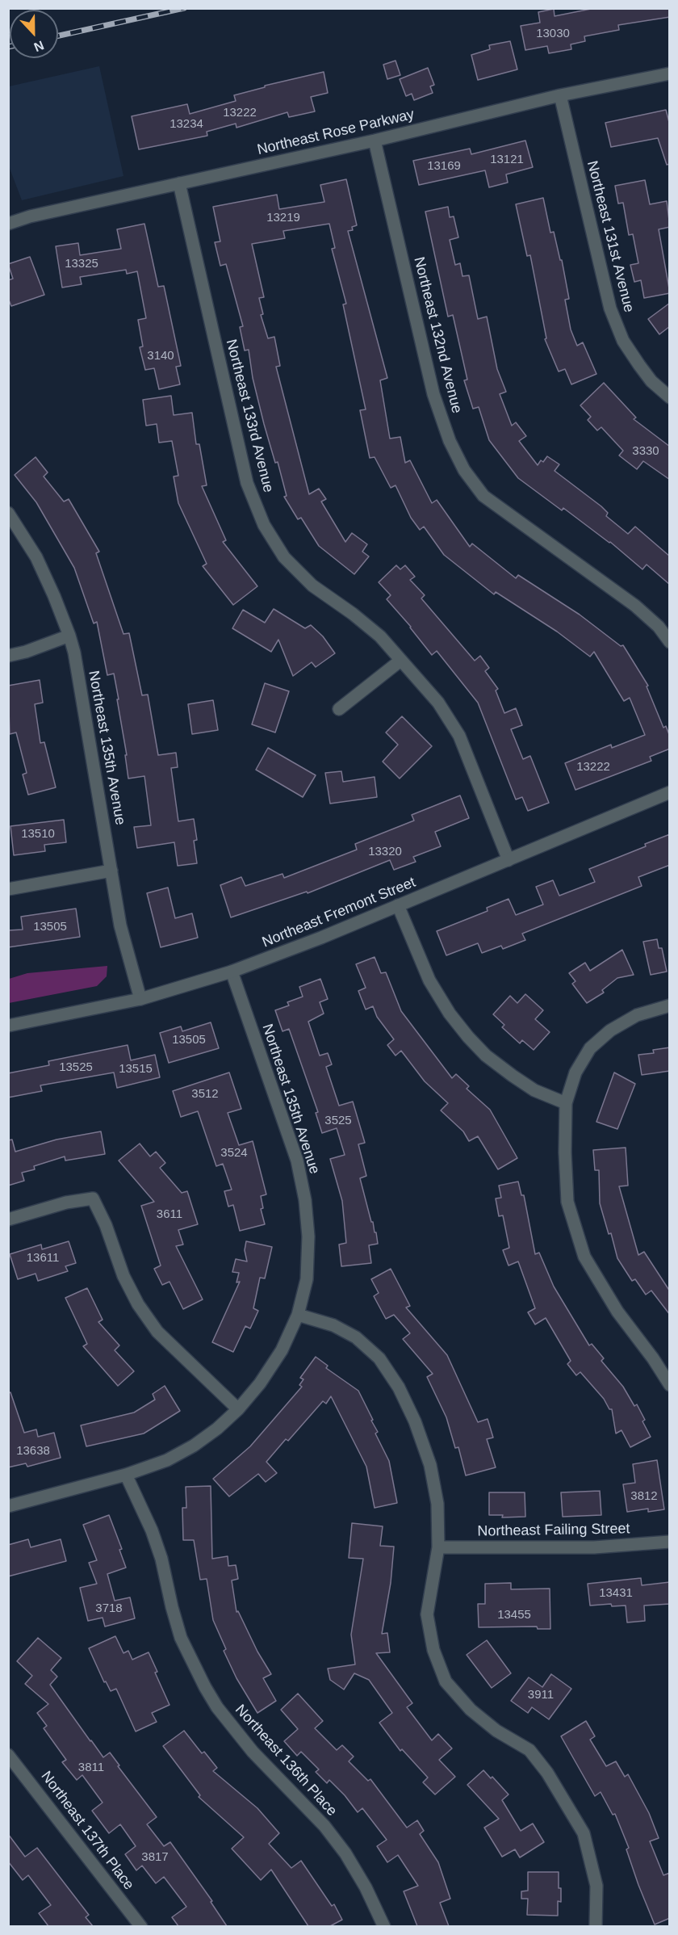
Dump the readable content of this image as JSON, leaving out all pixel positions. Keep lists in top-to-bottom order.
{
  "streets": {
    "street": [
      "Northeast Rose Parkway",
      "Northeast 131st Avenue",
      "Northeast 132nd Avenue",
      "Northeast 133rd Avenue",
      "Northeast 135th Avenue",
      "Northeast Fremont Street",
      "Northeast Failing Street",
      "Northeast 136th Place",
      "Northeast 137th Place"
    ]
  },
  "crossings": [
    ["Northeast Rose Parkway", "Northeast 131st Avenue"],
    ["Northeast Rose Parkway", "Northeast 132nd Avenue"],
    ["Northeast Rose Parkway", "Northeast 133rd Avenue"],
    ["Northeast 133rd Avenue", "Northeast Fremont Street"],
    ["Northeast 135th Avenue", "Northeast Fremont Street"],
    ["Northeast 135th Avenue", "Northeast 136th Place"]
  ],
  "house_numbers": [
    "13030",
    "13222",
    "13234",
    "13121",
    "13169",
    "13219",
    "13325",
    "3140",
    "3330",
    "13222",
    "13510",
    "13320",
    "13505",
    "13505",
    "13525",
    "13515",
    "3512",
    "3525",
    "3524",
    "3611",
    "13611",
    "13638",
    "3812",
    "13431",
    "3718",
    "13455",
    "3911",
    "3811",
    "3817"
  ],
  "north": "bottom"
}
